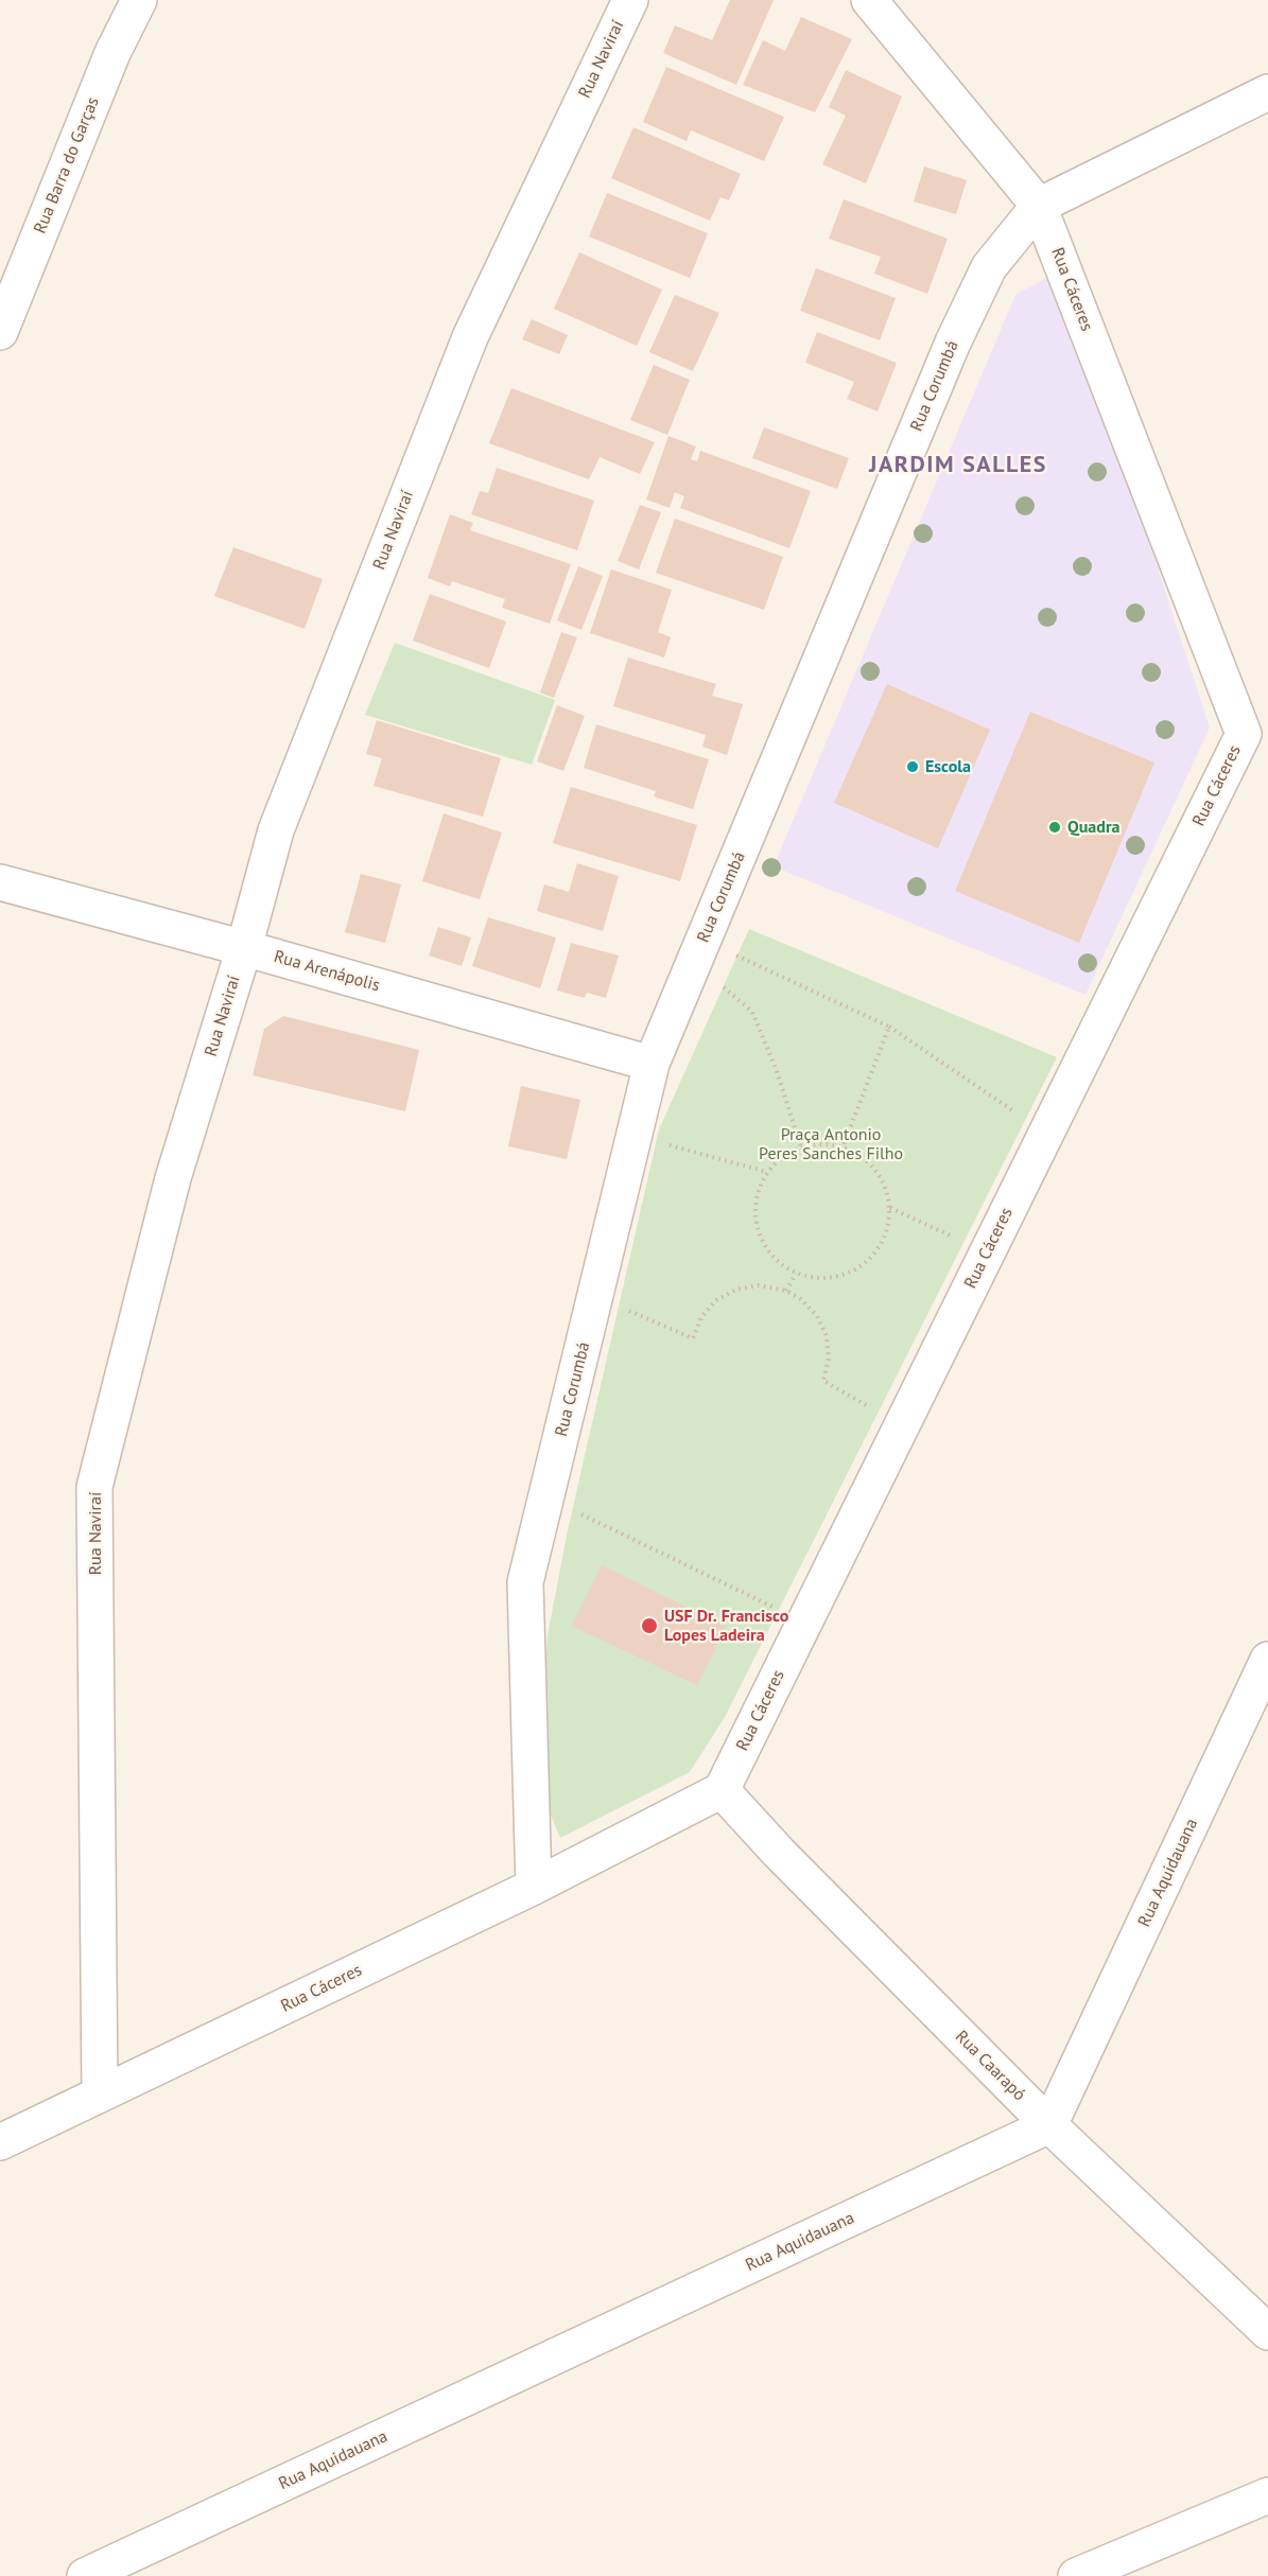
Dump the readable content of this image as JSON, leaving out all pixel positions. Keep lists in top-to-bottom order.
{
  "streets": {
    "street": [
      "Rua Naviraí",
      "Rua Barra do Garças",
      "Rua Cáceres",
      "Rua Corumbá",
      "Rua Arenápolis",
      "Rua Aquidauana",
      "Rua Caarapó"
    ]
  },
  "crossings": [
    ["Rua Naviraí", "Rua Cáceres"],
    ["Rua Naviraí", "Rua Arenápolis"],
    ["Rua Cáceres", "Rua Corumbá"],
    ["Rua Cáceres", "Rua Caarapó"],
    ["Rua Corumbá", "Rua Arenápolis"],
    ["Rua Aquidauana", "Rua Caarapó"]
  ],
  "districts": ["JARDIM SALLES"],
  "parks": ["Praça Antonio Peres Sanches Filho"],
  "places": ["Escola", "Quadra", "USF Dr. Francisco Lopes Ladeira"]
}
